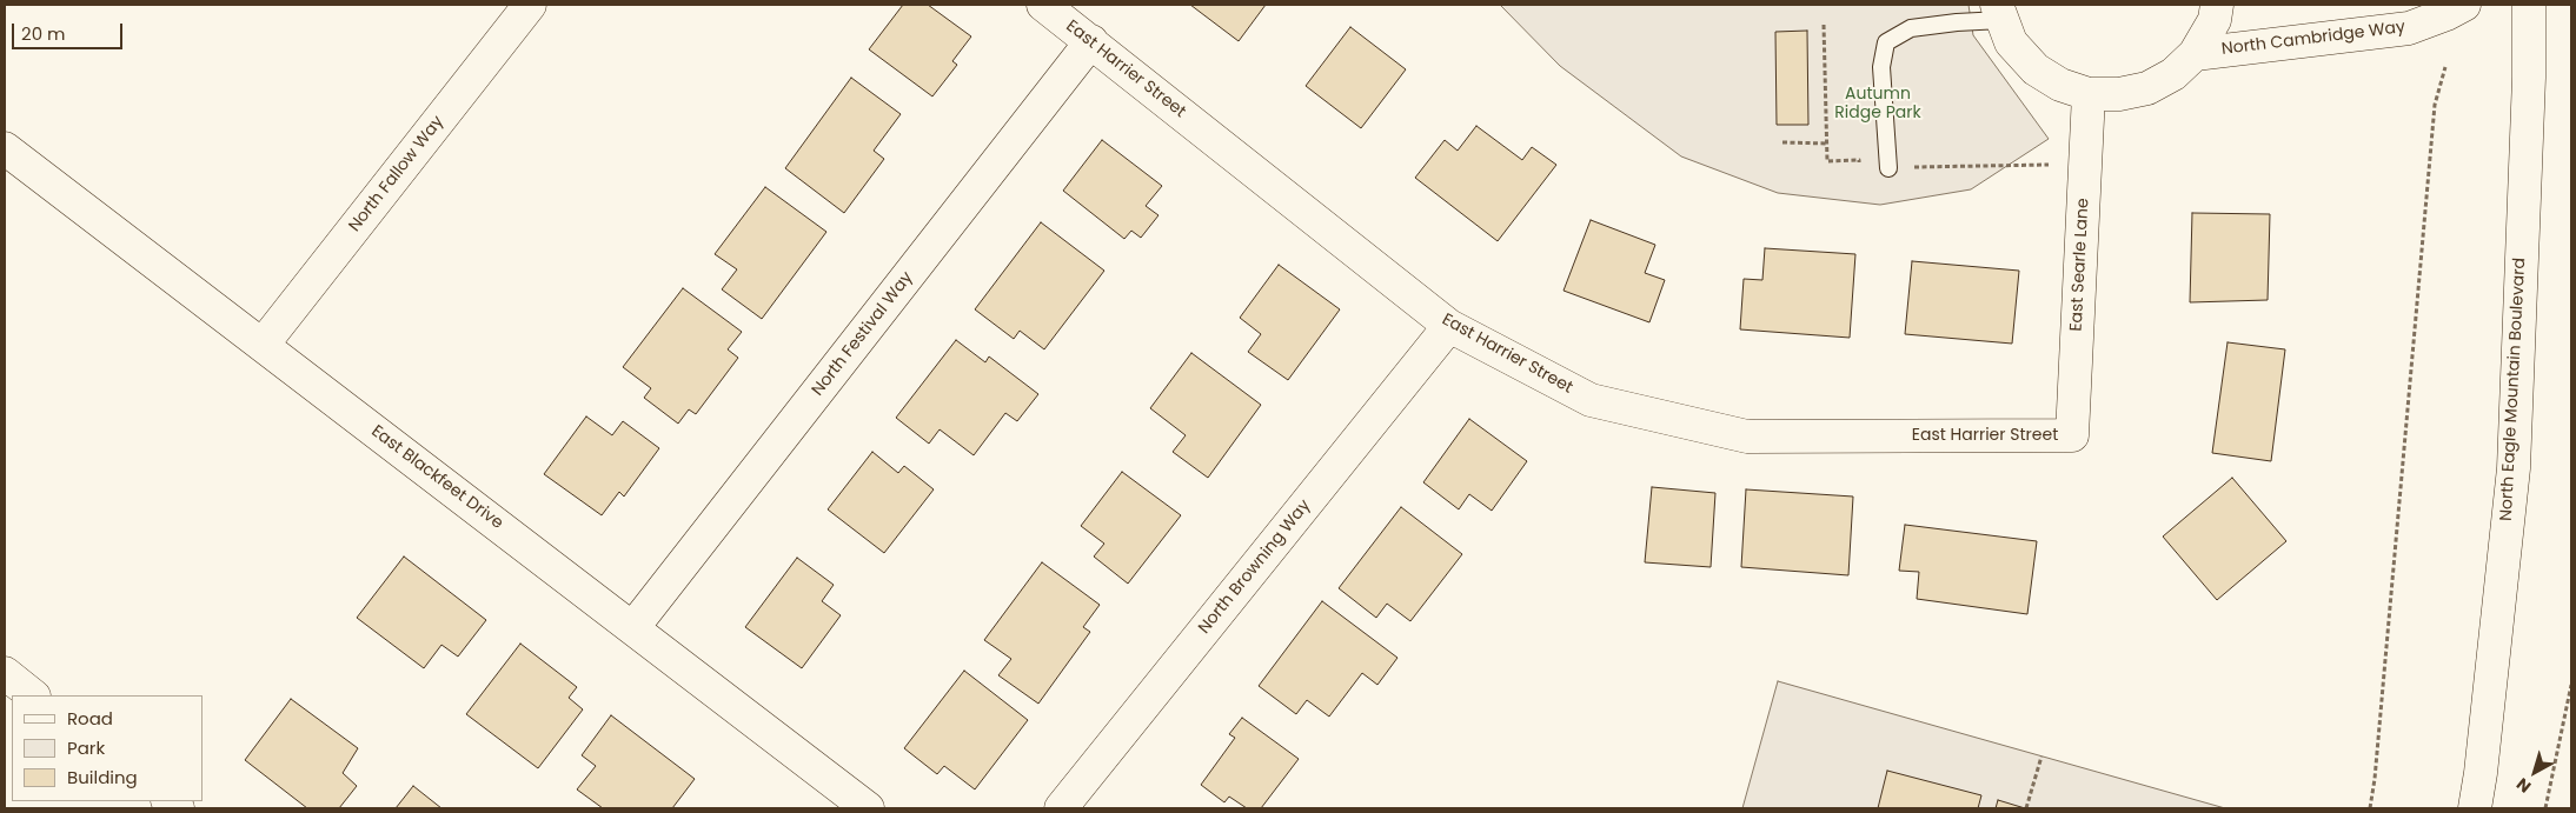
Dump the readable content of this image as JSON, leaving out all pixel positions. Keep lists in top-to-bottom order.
{
  "streets": {
    "street": [
      "North Cambridge Way",
      "East Harrier Street",
      "North Fallow Way",
      "East Searle Lane",
      "North Festival Way",
      "North Eagle Mountain Boulevard",
      "East Blackfeet Drive",
      "North Browning Way"
    ]
  },
  "crossings": [
    ["East Harrier Street", "East Searle Lane"],
    ["East Harrier Street", "North Festival Way"],
    ["East Harrier Street", "North Browning Way"],
    ["North Fallow Way", "East Blackfeet Drive"],
    ["North Festival Way", "East Blackfeet Drive"]
  ],
  "parks": ["Autumn Ridge Park"],
  "legend": ["Road", "Park", "Building"],
  "scale_bar": "20 m",
  "north": "bottom left"
}
